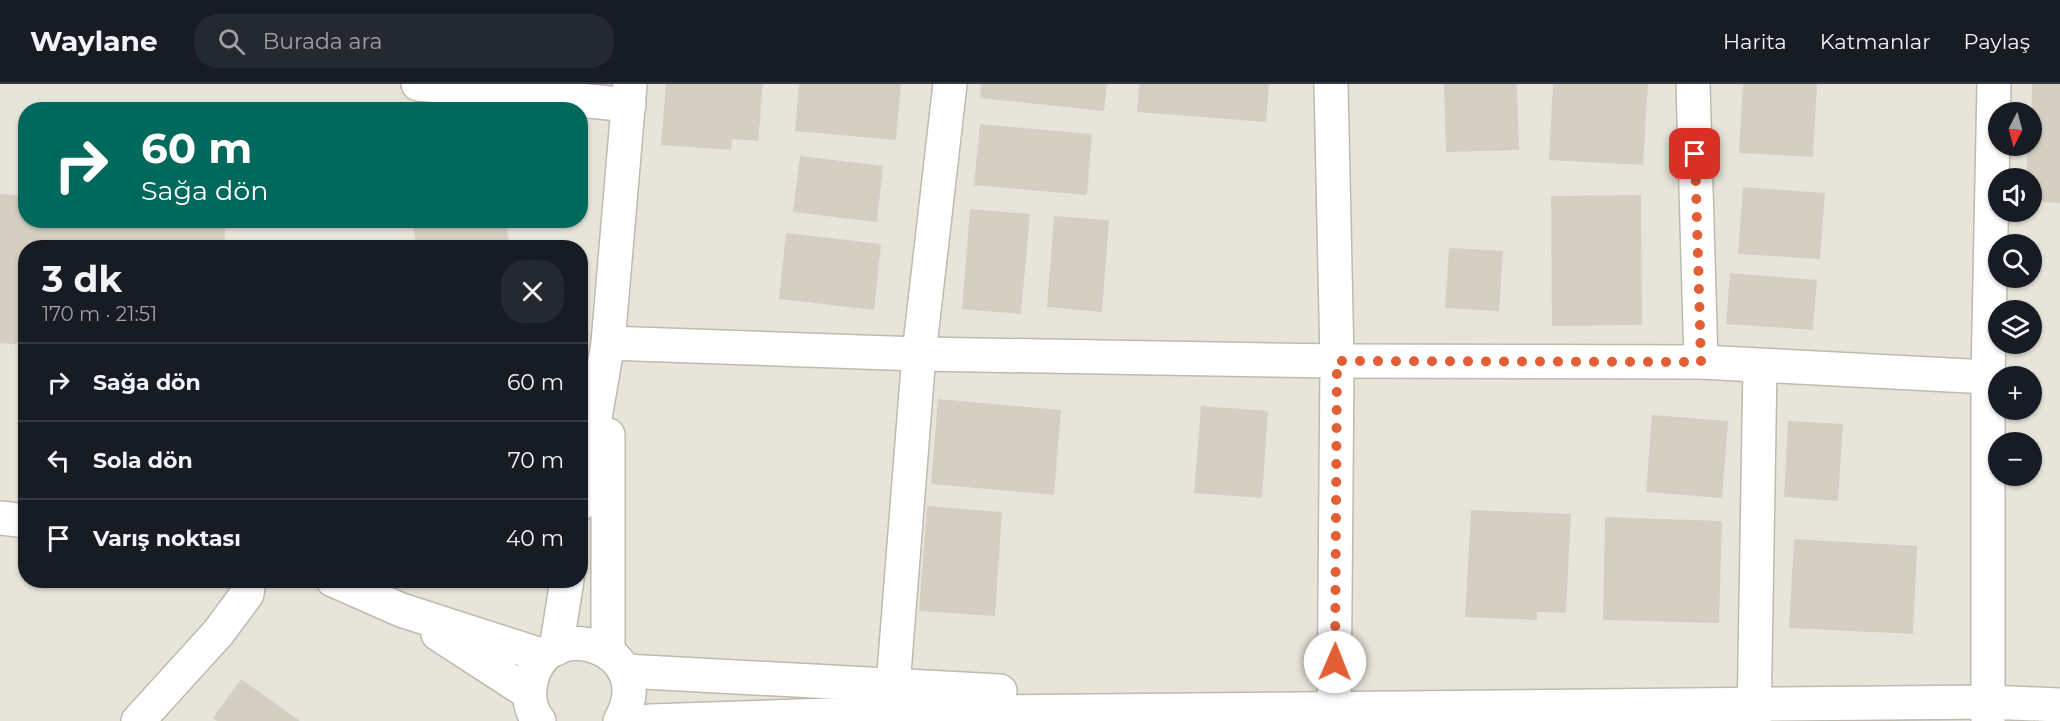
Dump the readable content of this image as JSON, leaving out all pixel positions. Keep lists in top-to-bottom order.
{
  "north": "bottom",
  "page": {
    "header": "Waylane",
    "search": "Burada ara",
    "nav": ["Harita", "Katmanlar", "Paylaş"],
    "map_buttons": ["+", "−"],
    "turn": ["60 m", "Sağa dön"],
    "heading": ["3 dk", "170 m · 21:51"],
    "list": [
      {
        "name": "Sağa dön",
        "value": "60 m"
      },
      {
        "name": "Sola dön",
        "value": "70 m"
      },
      {
        "name": "Varış noktası",
        "value": "40 m"
      }
    ]
  }
}
